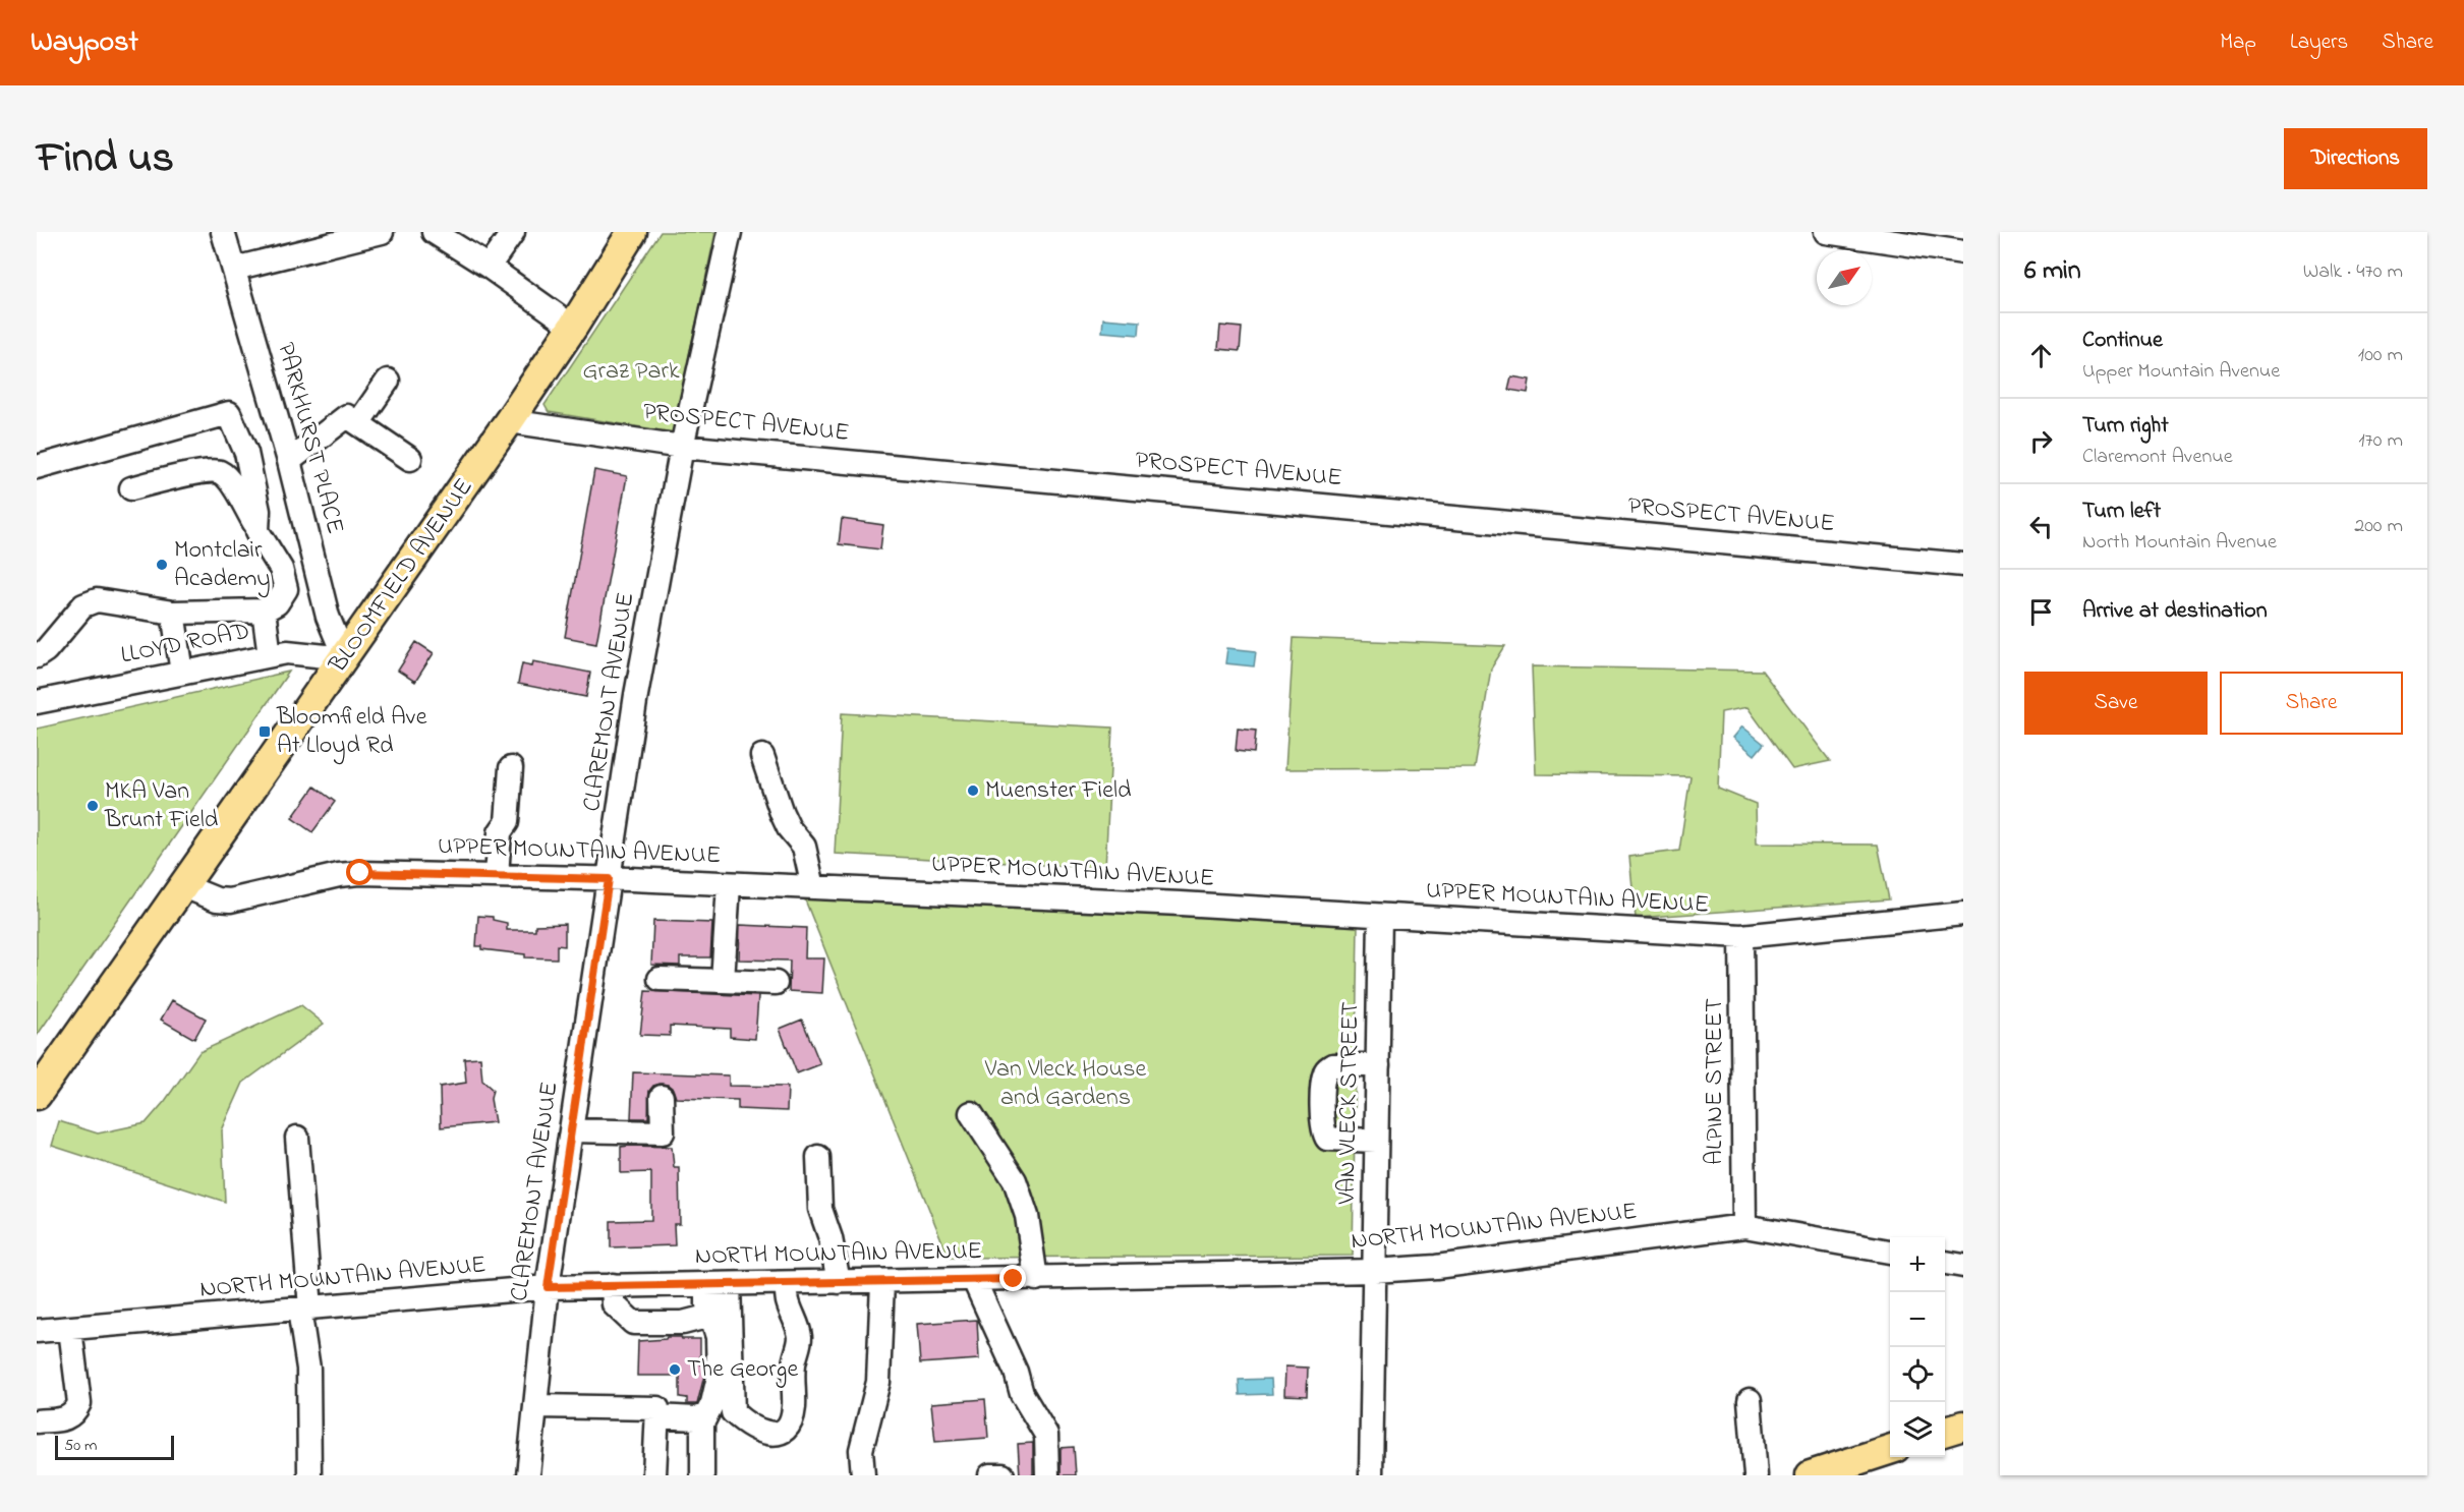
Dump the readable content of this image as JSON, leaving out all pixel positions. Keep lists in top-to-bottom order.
{
  "streets": {
    "main road": ["BLOOMFIELD AVENUE"],
    "street": [
      "PROSPECT AVENUE",
      "PARKHURST PLACE",
      "LLOYD ROAD",
      "CLAREMONT AVENUE",
      "UPPER MOUNTAIN AVENUE",
      "ALPINE STREET",
      "VAN VLECK STREET",
      "NORTH MOUNTAIN AVENUE"
    ]
  },
  "crossings": [
    ["PROSPECT AVENUE", "BLOOMFIELD AVENUE"],
    ["PROSPECT AVENUE", "CLAREMONT AVENUE"],
    ["PARKHURST PLACE", "BLOOMFIELD AVENUE"],
    ["PARKHURST PLACE", "LLOYD ROAD"],
    ["BLOOMFIELD AVENUE", "LLOYD ROAD"],
    ["BLOOMFIELD AVENUE", "UPPER MOUNTAIN AVENUE"],
    ["CLAREMONT AVENUE", "UPPER MOUNTAIN AVENUE"],
    ["CLAREMONT AVENUE", "NORTH MOUNTAIN AVENUE"],
    ["UPPER MOUNTAIN AVENUE", "ALPINE STREET"],
    ["UPPER MOUNTAIN AVENUE", "VAN VLECK STREET"],
    ["ALPINE STREET", "NORTH MOUNTAIN AVENUE"],
    ["VAN VLECK STREET", "NORTH MOUNTAIN AVENUE"]
  ],
  "parks": ["Graz Park", "Van Vleck House and Gardens"],
  "places": {
    "other": [
      "Montclair Academy",
      "Muenster Field",
      "MKA Van Brunt Field",
      "The George"
    ],
    "transit": ["Bloomfield Ave At Lloyd Rd"]
  },
  "scale_bar": "50 m",
  "north": "top right",
  "page": {
    "header": "Waypost",
    "nav": ["Map", "Layers", "Share"],
    "title": "Find us",
    "buttons": [
      "Directions",
      ["Save", "Share"]
    ],
    "heading": ["6 min", "Walk · 470 m"],
    "list": [
      ["Continue", "Upper Mountain Avenue", "100 m"],
      ["Turn right", "Claremont Avenue", "170 m"],
      ["Turn left", "North Mountain Avenue", "200 m"],
      "Arrive at destination"
    ],
    "map_buttons": ["+", "−"],
    "scale": "50 m"
  }
}
